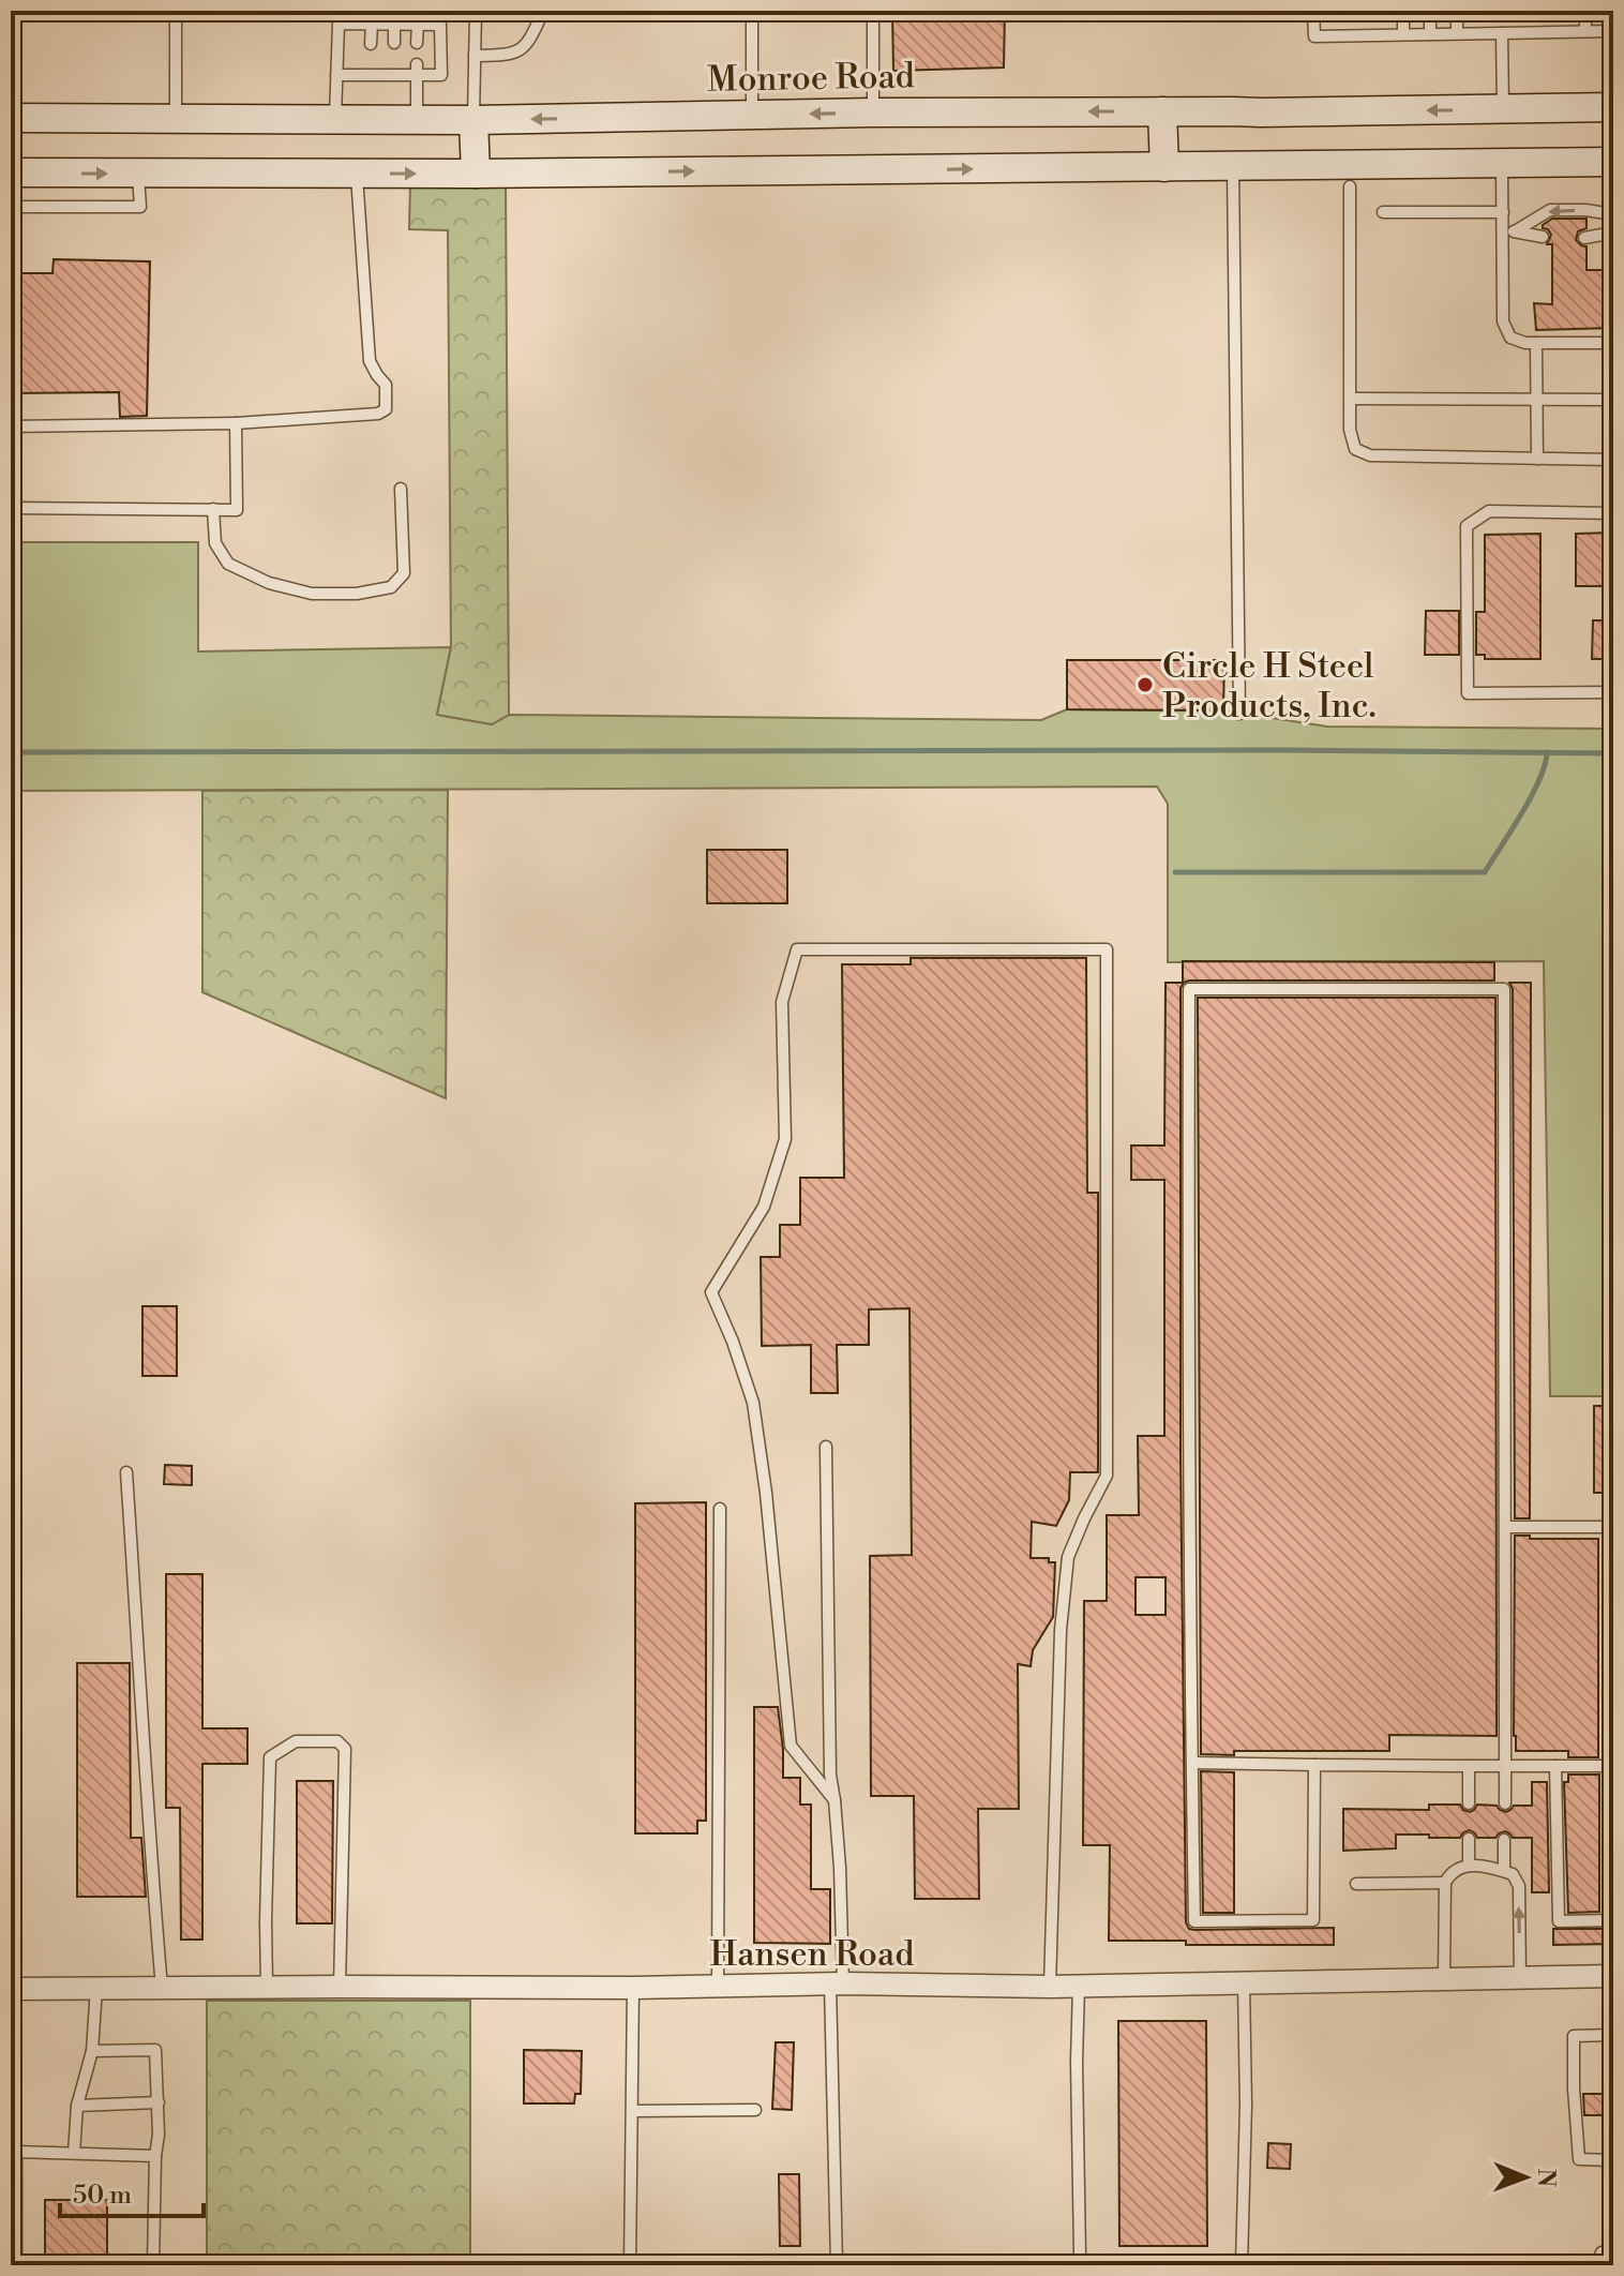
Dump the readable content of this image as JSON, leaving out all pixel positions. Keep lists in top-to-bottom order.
{
  "streets": {
    "main road": ["Monroe Road"],
    "street": ["Hansen Road"]
  },
  "places": ["Circle H Steel Products, Inc."],
  "scale_bar": "50 m",
  "north": "right"
}
